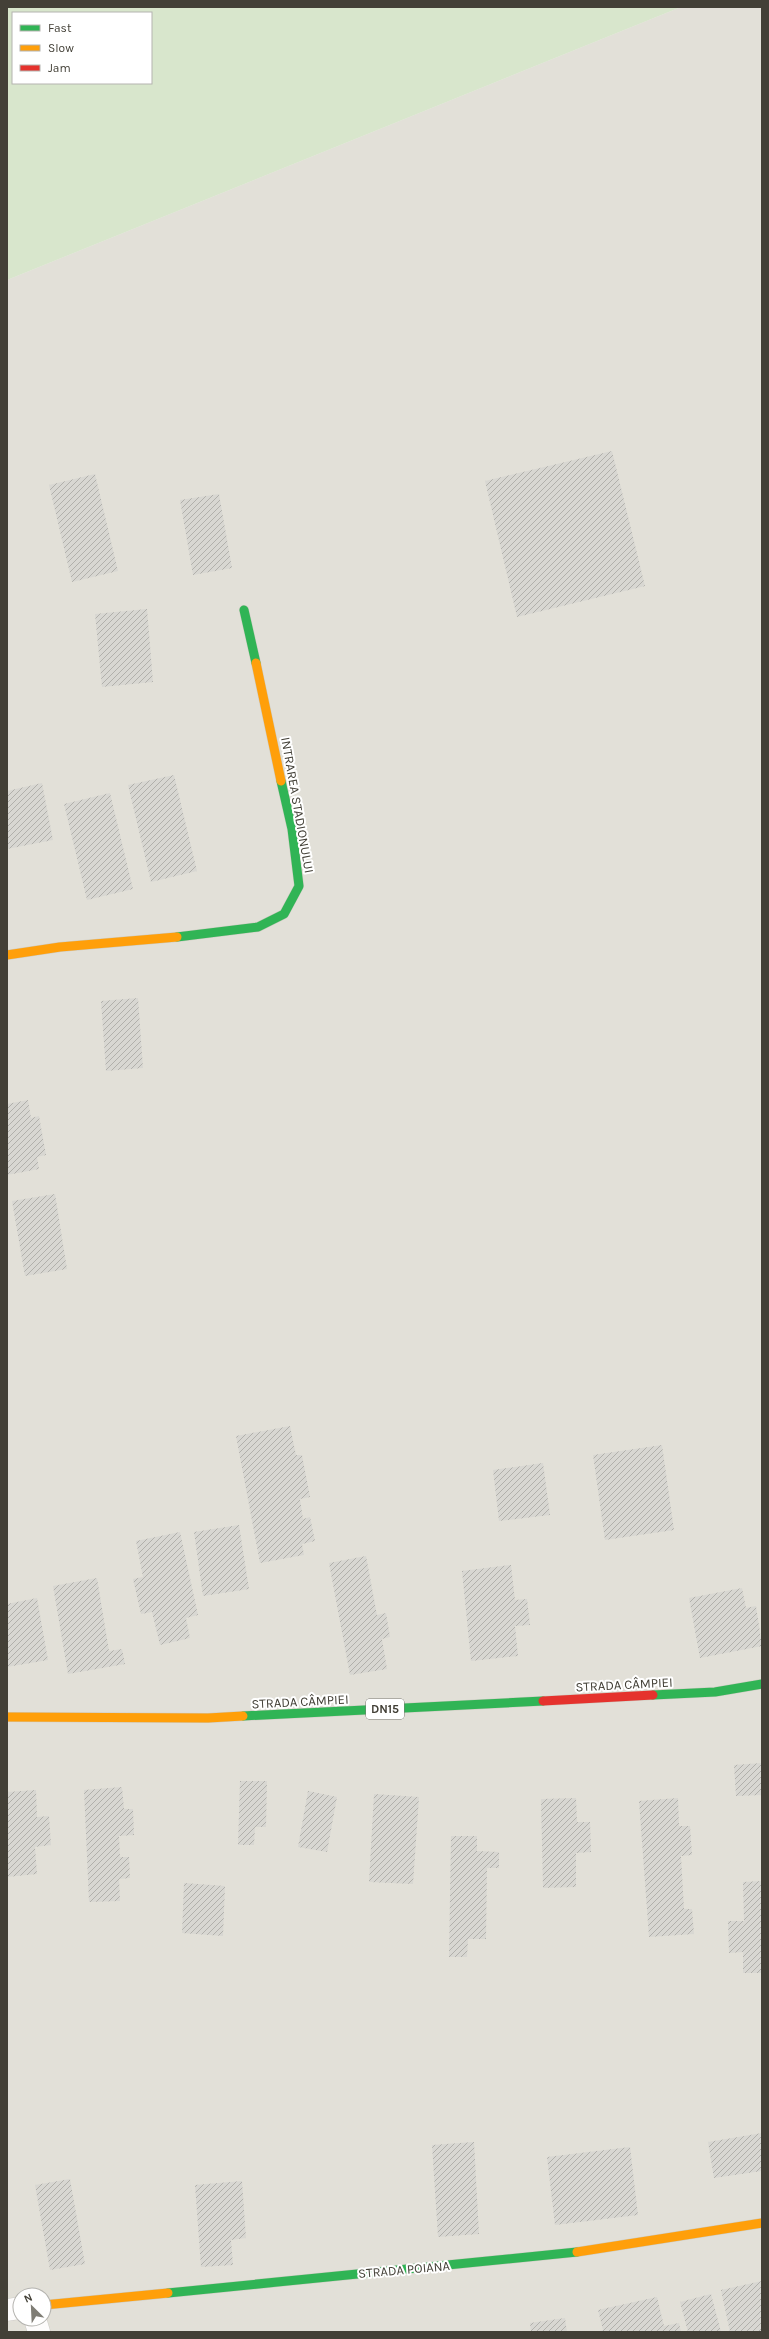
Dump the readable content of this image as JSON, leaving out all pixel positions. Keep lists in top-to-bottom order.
{
  "streets": {
    "street": [
      "INTRAREA STADIONULUI",
      "STRADA CÂMPIEI",
      "DN15",
      "STRADA POIANA"
    ]
  },
  "legend": ["Fast", "Slow", "Jam"],
  "north": "top left"
}
